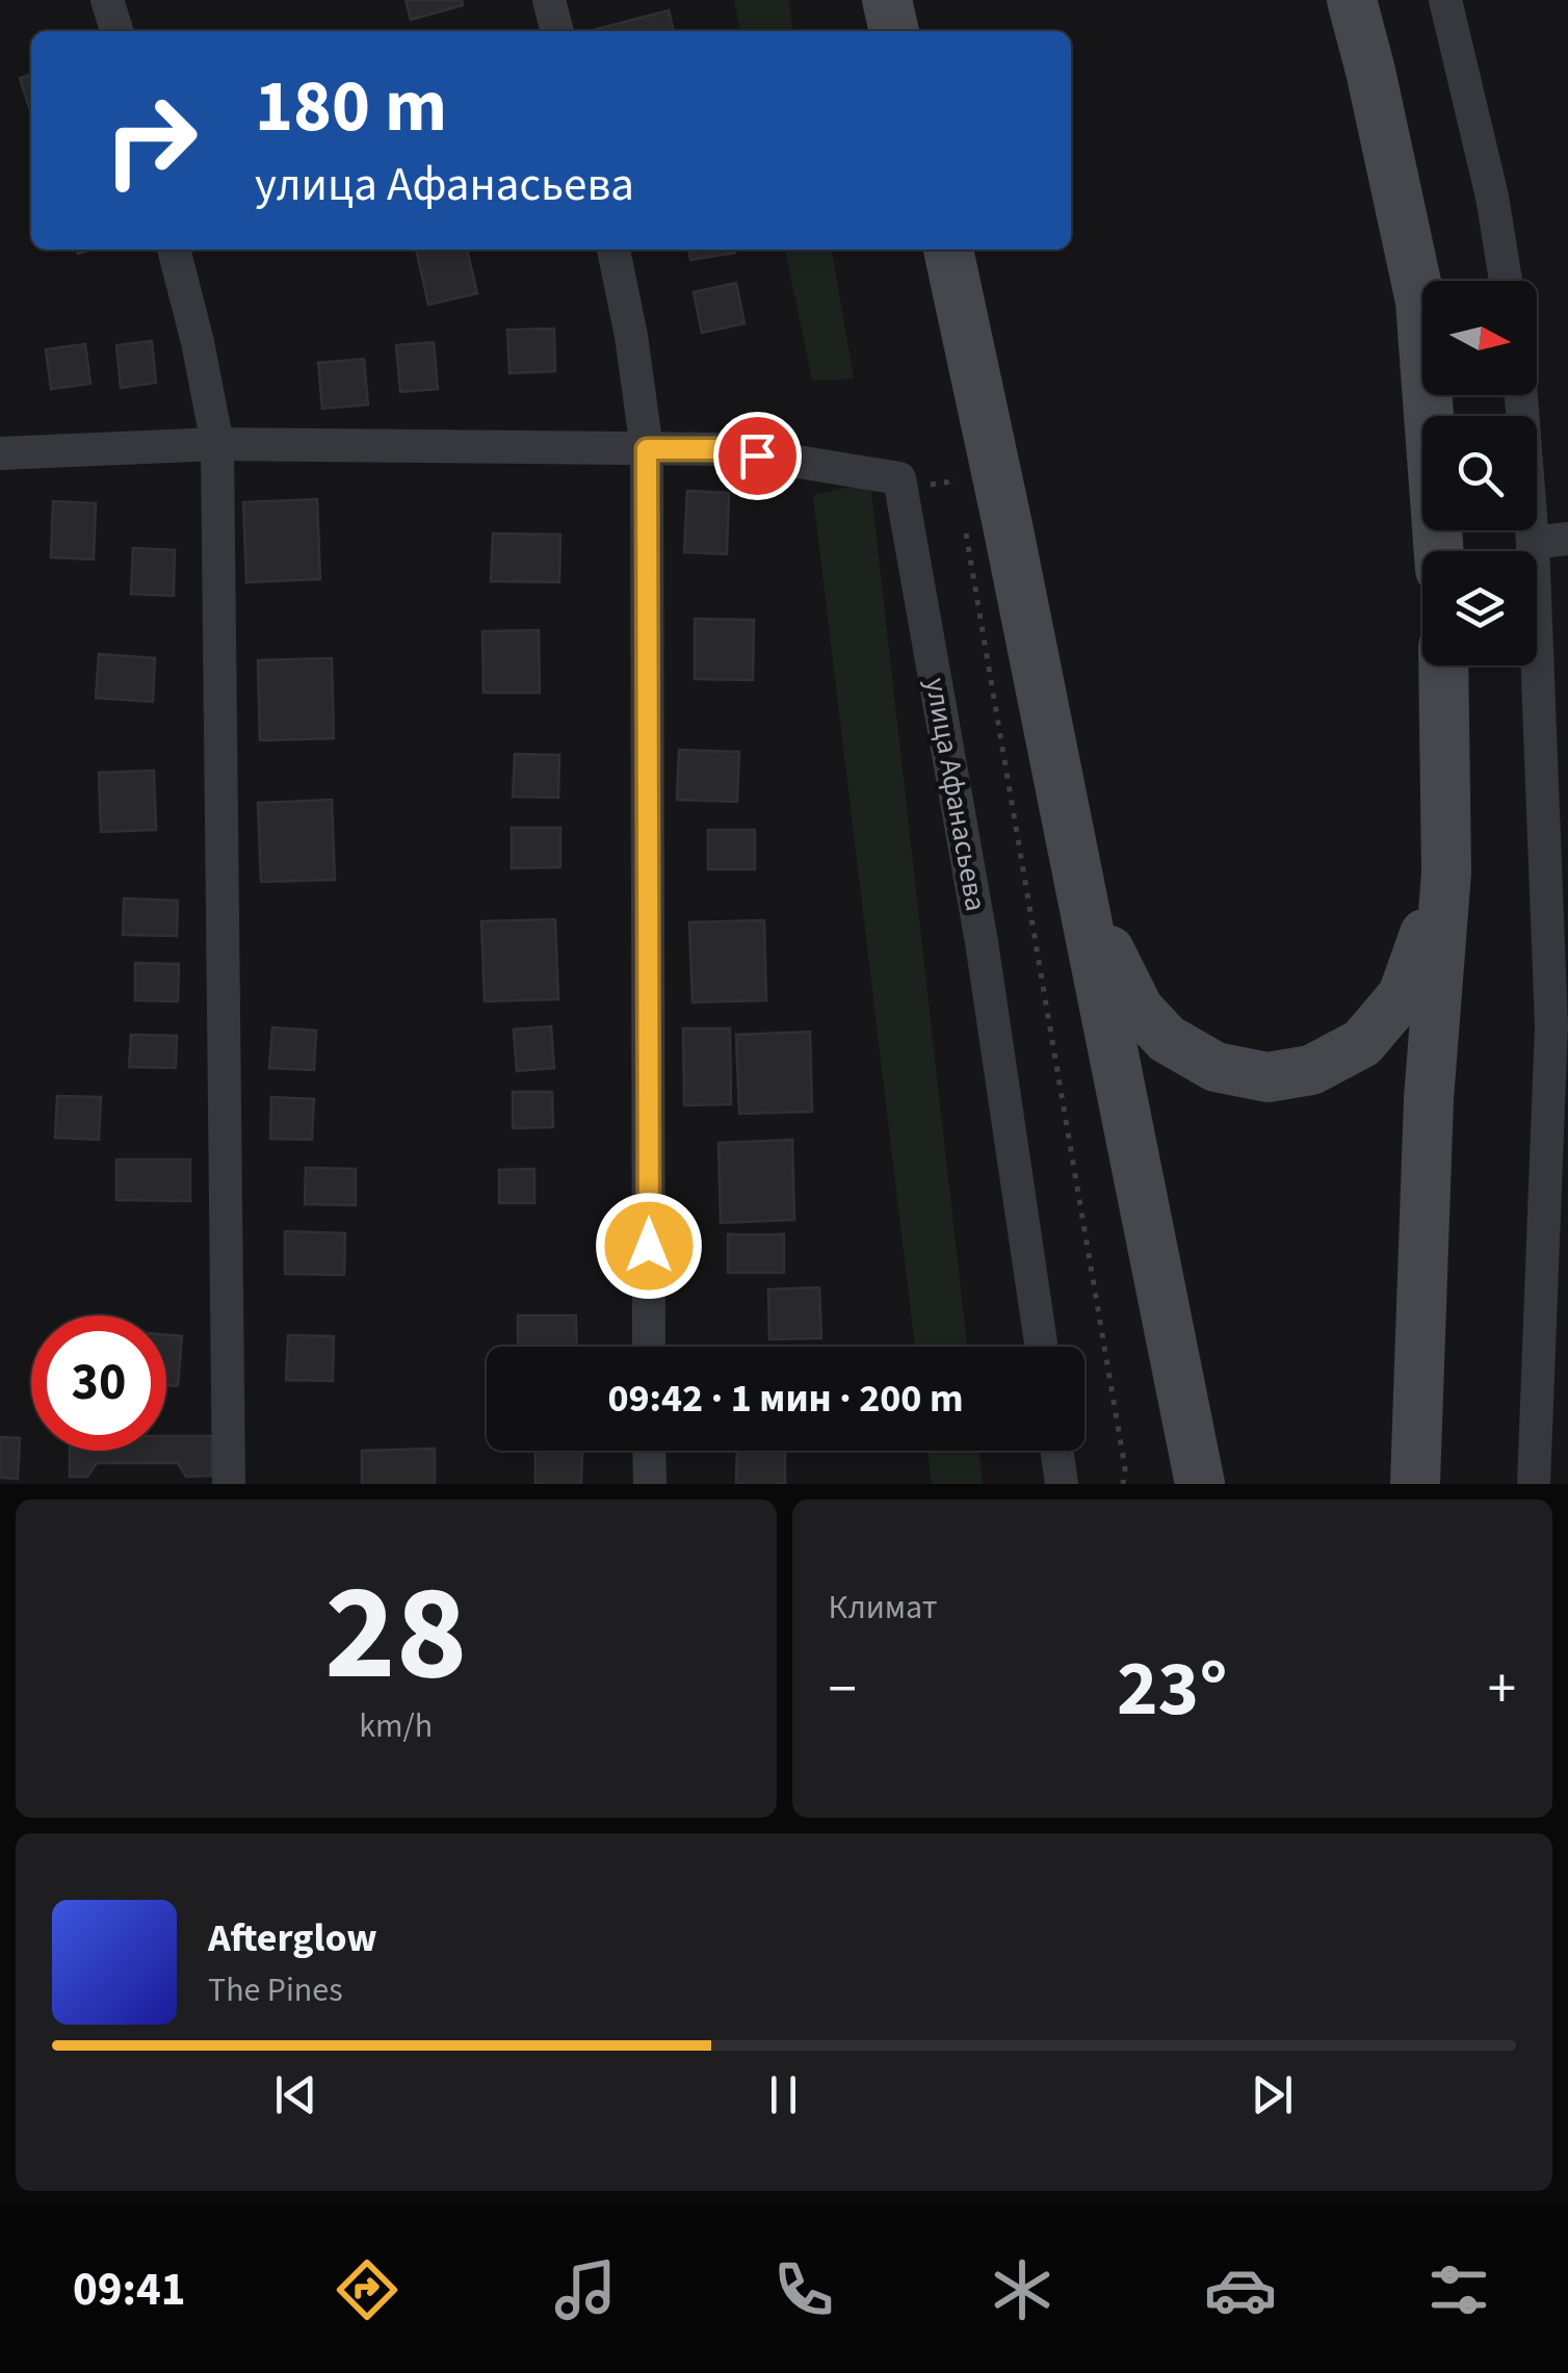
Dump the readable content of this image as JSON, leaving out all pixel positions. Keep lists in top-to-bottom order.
{
  "streets": {
    "street": ["улица Афанасьева"]
  },
  "north": "right",
  "page": {
    "turn": ["180 m", "улица Афанасьева"],
    "limit": "30",
    "trip": "09:42 · 1 мин · 200 m",
    "tile": [
      ["28", "km/h"],
      "Климат"
    ],
    "heat": ["−", "23°", "+"],
    "song": ["Afterglow", "The Pines"],
    "tabs": "09:41"
  }
}
